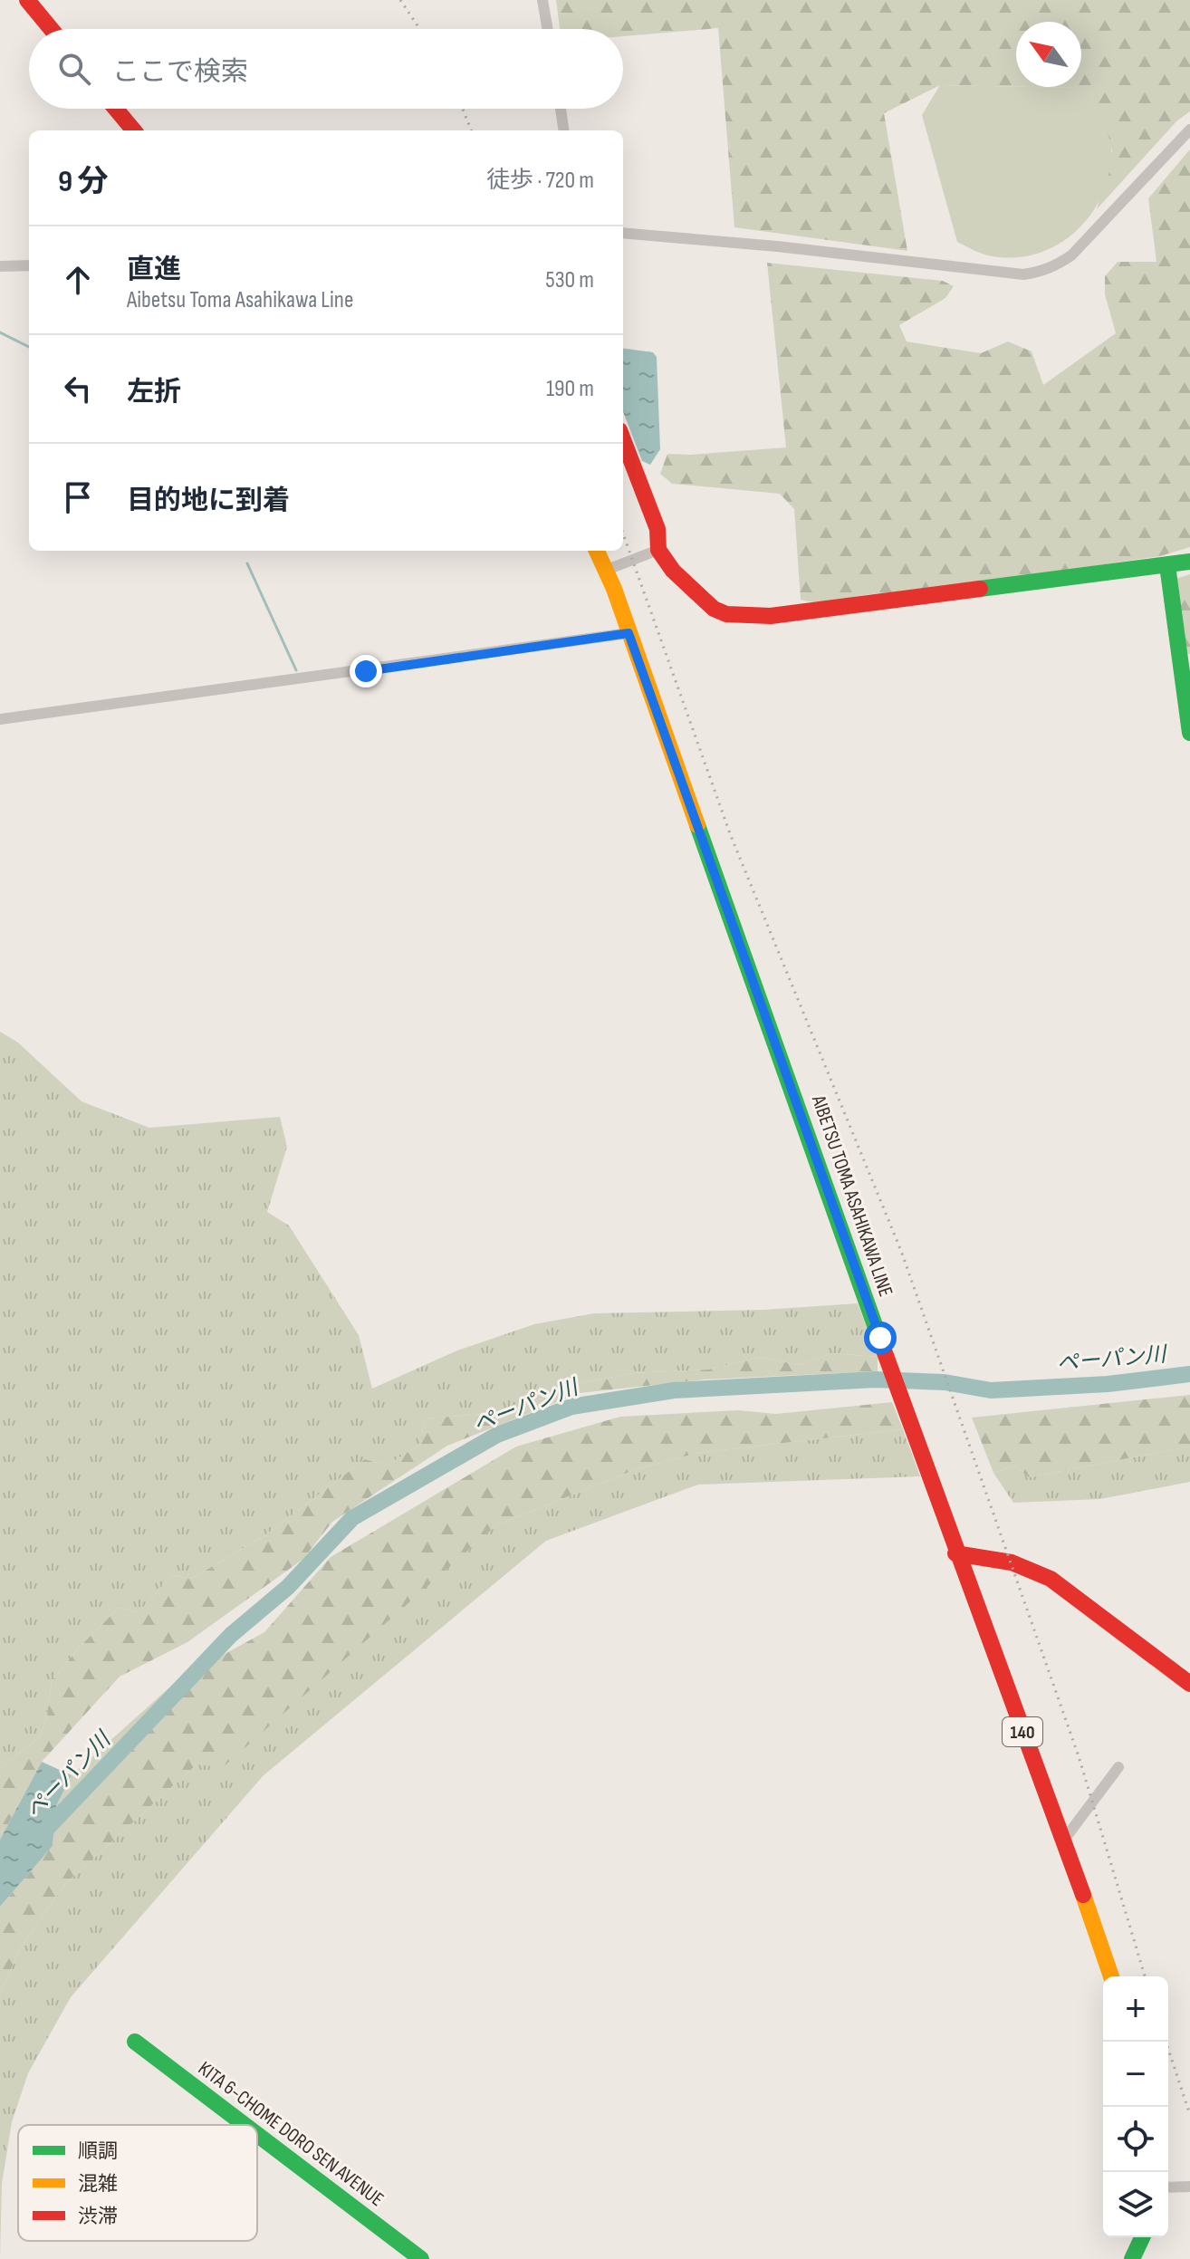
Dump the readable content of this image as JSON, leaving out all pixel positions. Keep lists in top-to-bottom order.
{
  "streets": {
    "main road": ["AIBETSU TOMA ASAHIKAWA LINE", "140", "KITA 6-CHOME DORO SEN AVENUE"]
  },
  "water": ["ペーパン川"],
  "legend": ["順調", "混雑", "渋滞"],
  "north": "top left",
  "page": {
    "search": "ここで検索",
    "heading": ["9 分", "徒歩 · 720 m"],
    "list": [
      ["直進", "Aibetsu Toma Asahikawa Line", "530 m"],
      ["左折", "190 m"],
      "目的地に到着"
    ],
    "map_buttons": ["+", "−"]
  }
}
